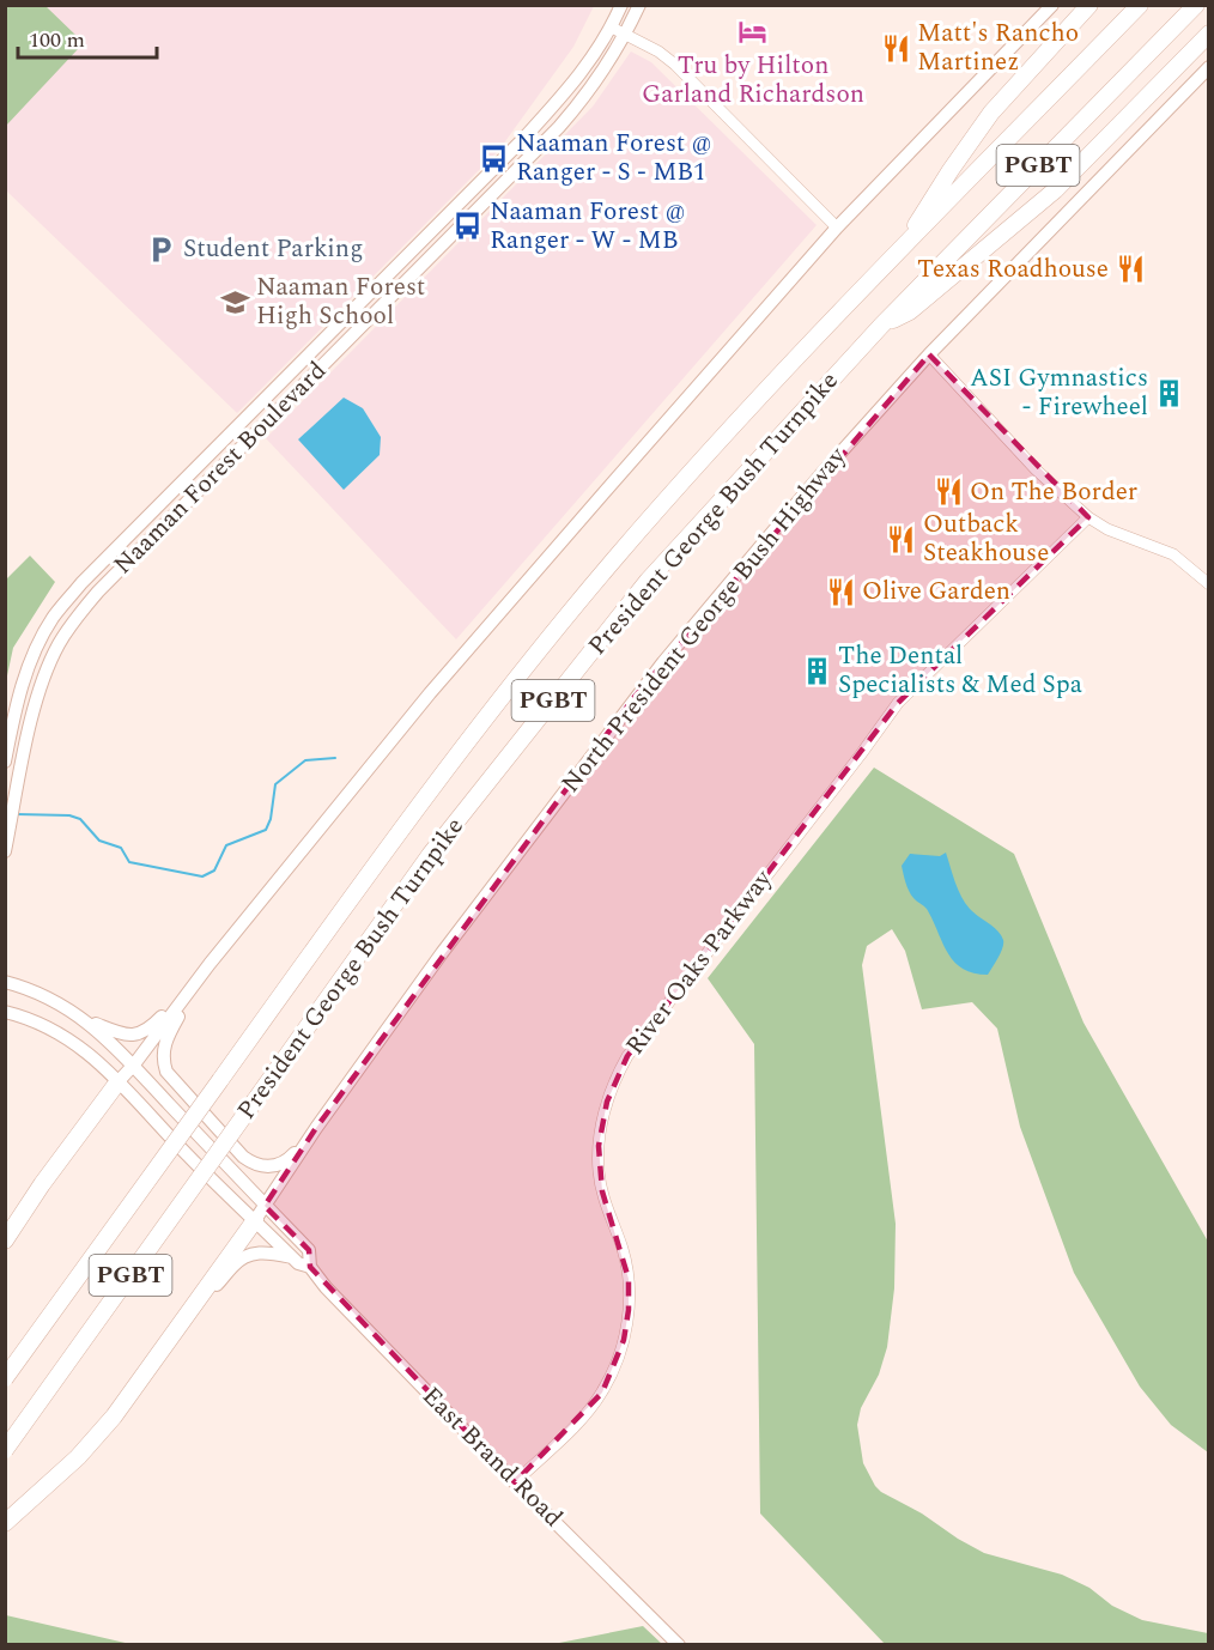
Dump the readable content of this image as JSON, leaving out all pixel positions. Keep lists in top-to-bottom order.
{
  "streets": {
    "highway": ["PGBT", "President George Bush Turnpike"],
    "main road": ["Naaman Forest Boulevard", "North President George Bush Highway", "East Brand Road"],
    "street": ["River Oaks Parkway"]
  },
  "crossings": [
    ["North President George Bush Highway", "East Brand Road"],
    ["River Oaks Parkway", "East Brand Road"]
  ],
  "places": {
    "hotel": ["Tru by Hilton Garland Richardson"],
    "restaurant": [
      "Matt's Rancho Martinez",
      "Texas Roadhouse",
      "On The Border",
      "Outback Steakhouse",
      "Olive Garden"
    ],
    "bus stop": ["Naaman Forest @ Ranger - S - MB1", "Naaman Forest @ Ranger - W - MB"],
    "parking": ["Student Parking"],
    "school or university": ["Naaman Forest High School"],
    "building": ["ASI Gymnastics - Firewheel", "The Dental Specialists & Med Spa"]
  },
  "scale_bar": "100 m"
}
